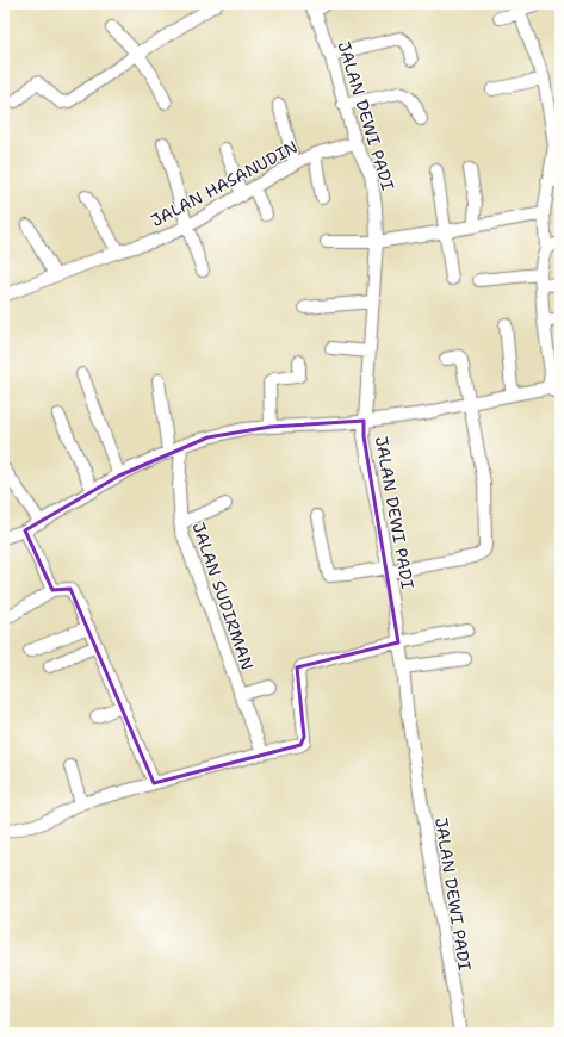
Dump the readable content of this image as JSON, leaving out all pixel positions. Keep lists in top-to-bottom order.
{
  "streets": {
    "street": ["JALAN DEWI PADI", "JALAN HASANUDIN", "JALAN SUDIRMAN"]
  },
  "crossings": [
    ["JALAN DEWI PADI", "JALAN HASANUDIN"]
  ]
}
